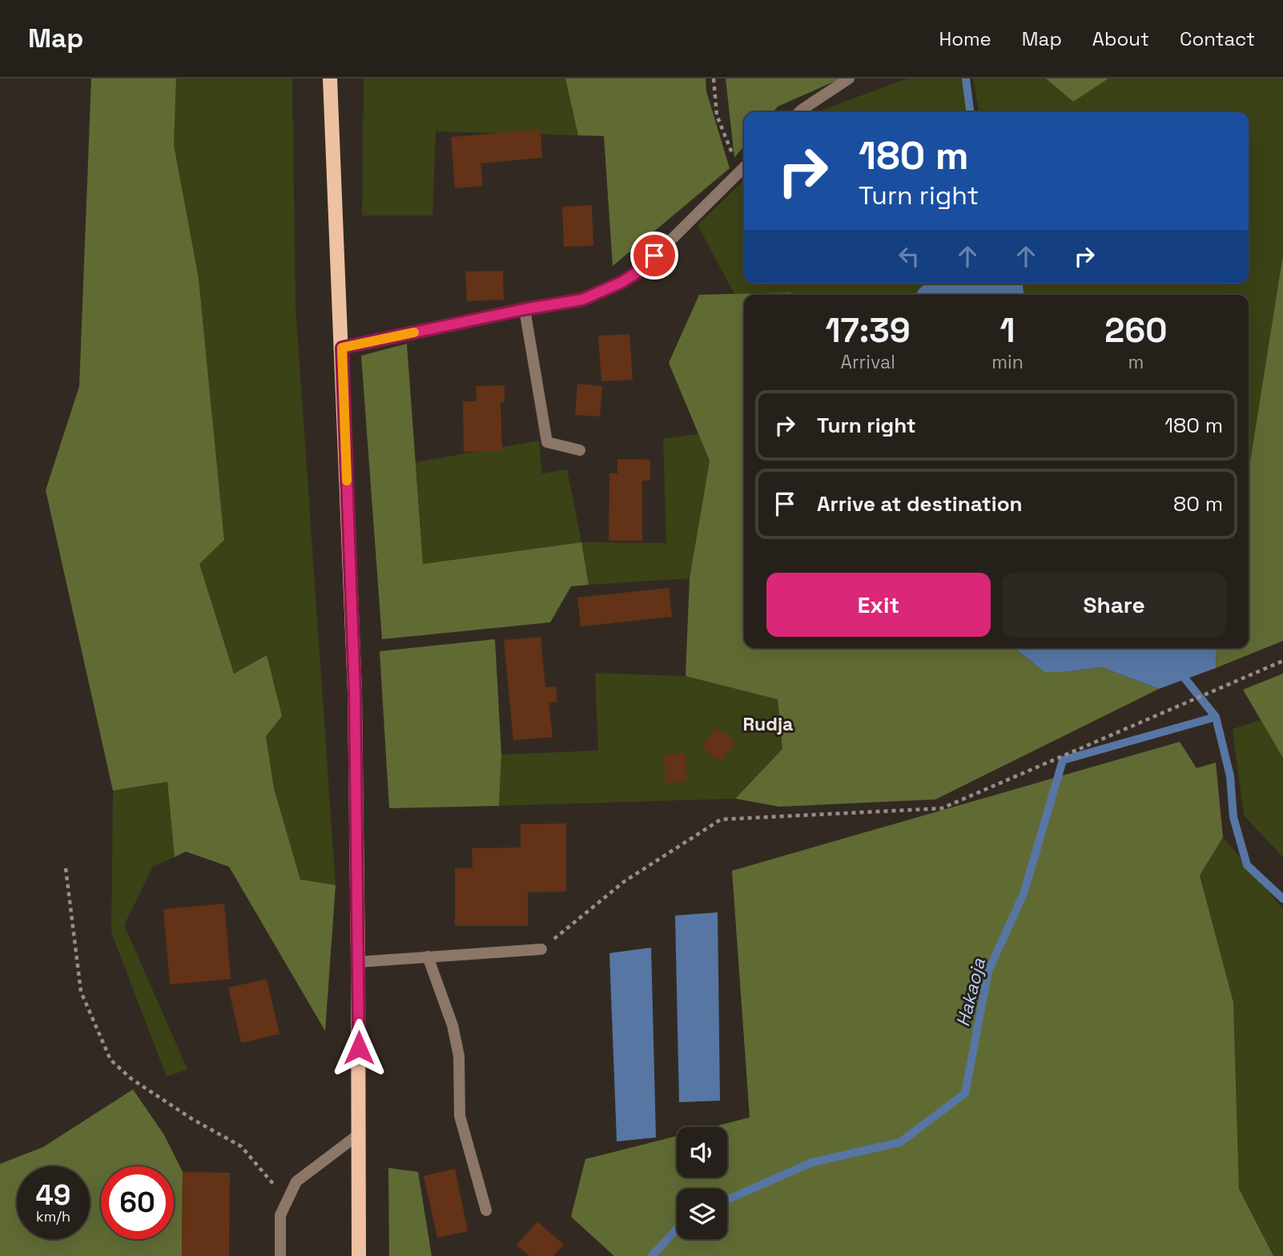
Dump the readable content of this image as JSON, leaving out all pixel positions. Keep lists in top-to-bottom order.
{
  "districts": ["Rudja"],
  "water": ["Hakaoja"],
  "page": {
    "header": "Map",
    "nav": [
      "Home",
      "Map",
      "About",
      "Contact"
    ],
    "turn": ["180 m", "Turn right"],
    "eta": [
      "17:39",
      "Arrival",
      "1",
      "min",
      "260",
      "m"
    ],
    "list": [
      {
        "name": "Turn right",
        "value": "180 m"
      },
      {
        "name": "Arrive at destination",
        "value": "80 m"
      }
    ],
    "buttons": ["Exit", "Share"],
    "speed": "49 km/h",
    "limit": "60"
  }
}
